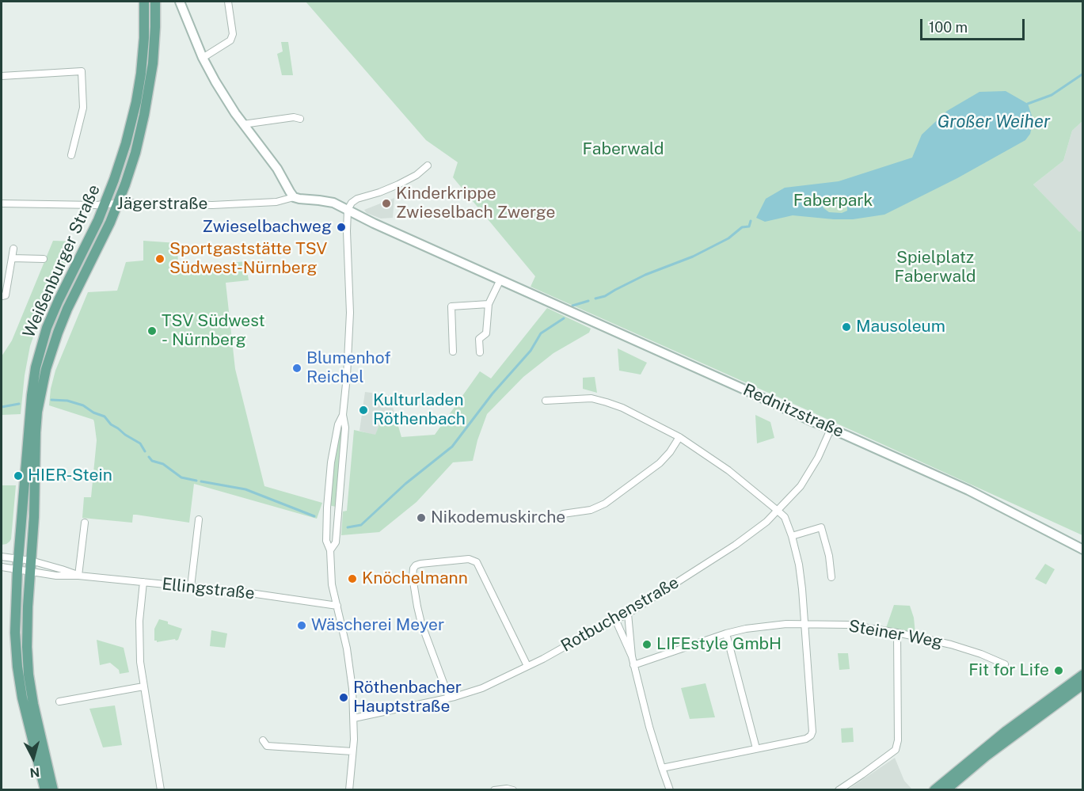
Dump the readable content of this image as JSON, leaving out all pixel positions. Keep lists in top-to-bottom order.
{
  "streets": {
    "main road": ["Weißenburger Straße", "Rednitzstraße"],
    "street": [
      "Jägerstraße",
      "Ellingstraße",
      "Rotbuchenstraße",
      "Steiner Weg"
    ]
  },
  "crossings": [
    ["Jägerstraße", "Weißenburger Straße"],
    ["Jägerstraße", "Rednitzstraße"],
    ["Weißenburger Straße", "Ellingstraße"],
    ["Rednitzstraße", "Rotbuchenstraße"]
  ],
  "water": ["Großer Weiher"],
  "parks": ["Faberwald", "Faberpark", "Spielplatz Faberwald"],
  "places": [
    "Kinderkrippe Zwieselbach Zwerge",
    "Zwieselbachweg",
    "Sportgaststätte TSV Südwest-Nürnberg",
    "Mausoleum",
    "TSV Südwest - Nürnberg",
    "Blumenhof Reichel",
    "Kulturladen Röthenbach",
    "HIER-Stein",
    "Nikodemuskirche",
    "Knöchelmann",
    "Wäscherei Meyer",
    "LIFEstyle GmbH",
    "Fit for Life",
    "Röthenbacher Hauptstraße"
  ],
  "scale_bar": "100 m",
  "north": "bottom"
}
